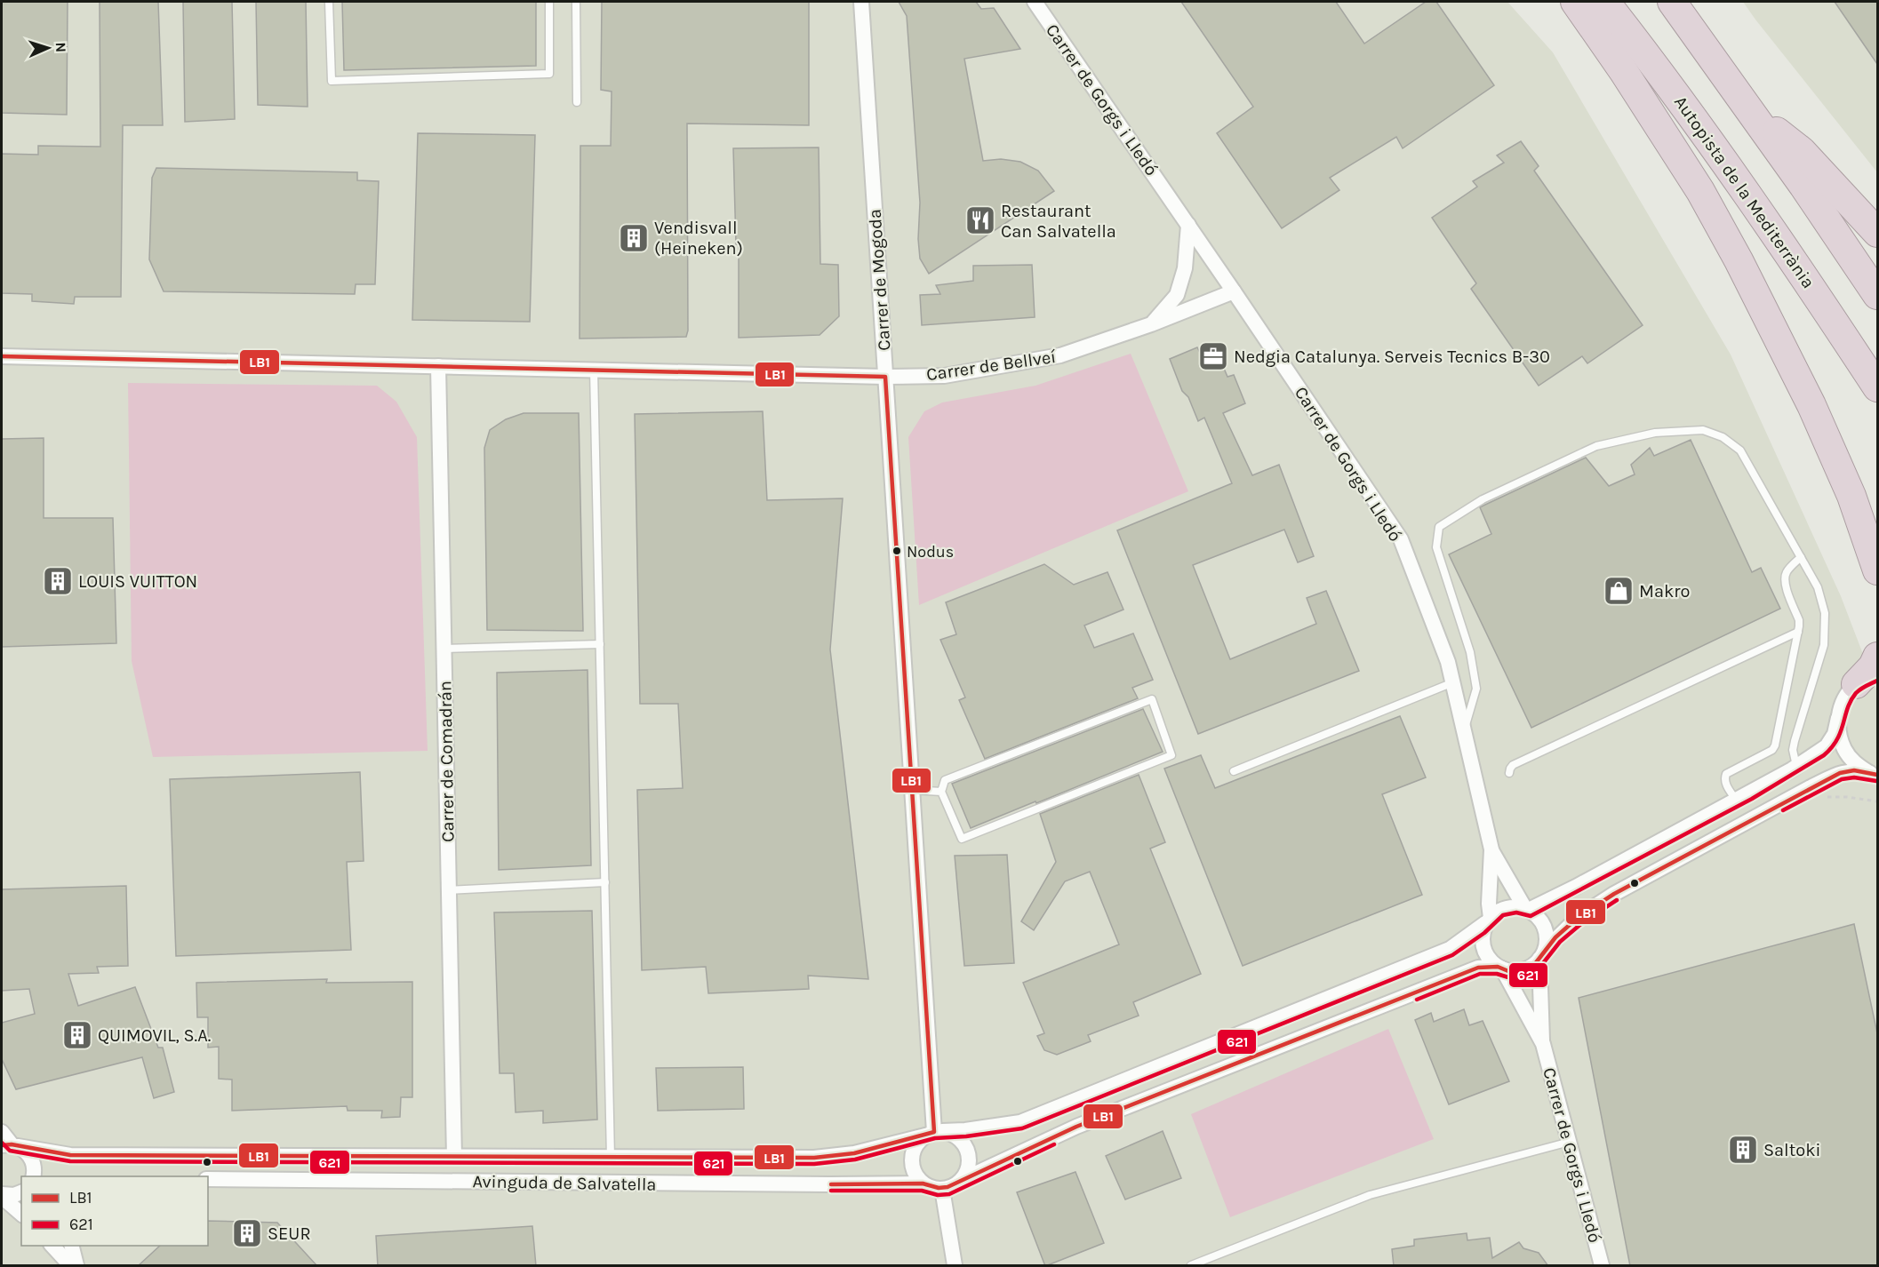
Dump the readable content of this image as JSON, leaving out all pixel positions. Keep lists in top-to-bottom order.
{
  "streets": {
    "highway": ["Autopista de la Mediterrània"],
    "street": [
      "Carrer de Gorgs i Lledó",
      "Carrer de Mogoda",
      "Carrer de Bellveí",
      "Carrer de Comadrán",
      "Avinguda de Salvatella"
    ]
  },
  "crossings": [
    ["Carrer de Gorgs i Lledó", "Carrer de Bellveí"],
    ["Carrer de Gorgs i Lledó", "Avinguda de Salvatella"],
    ["Carrer de Mogoda", "Carrer de Bellveí"],
    ["Carrer de Mogoda", "Avinguda de Salvatella"],
    ["Carrer de Bellveí", "Carrer de Comadrán"],
    ["Carrer de Comadrán", "Avinguda de Salvatella"]
  ],
  "places": {
    "restaurant": ["Restaurant Can Salvatella"],
    "building": [
      "Vendisvall (Heineken)",
      "LOUIS VUITTON",
      "QUIMOVIL, S.A.",
      "Saltoki",
      "SEUR"
    ],
    "office": ["Nedgia Catalunya. Serveis Tecnics B-30"],
    "other": ["Nodus"],
    "shop": ["Makro"]
  },
  "lines": ["transit line LB1", "transit line 621"],
  "legend": ["LB1", "621"],
  "north": "right"
}
